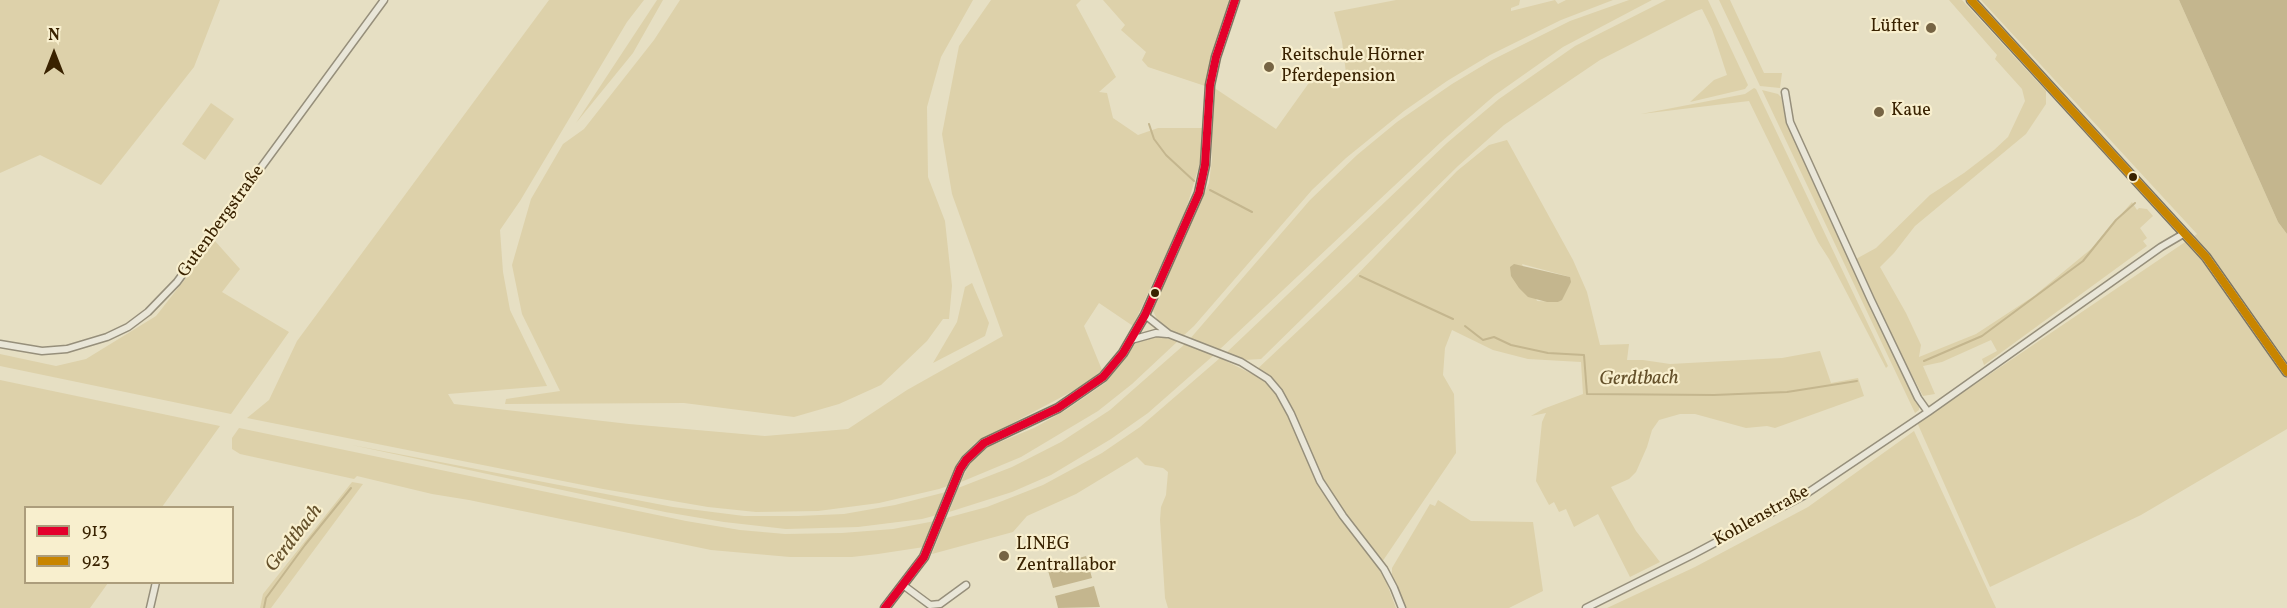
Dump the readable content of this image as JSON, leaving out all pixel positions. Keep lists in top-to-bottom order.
{
  "streets": {
    "street": ["Gutenbergstraße", "Kohlenstraße"]
  },
  "water": ["Gerdtbach"],
  "places": [
    "Lüfter",
    "Reitschule Hörner Pferdepension",
    "Kaue",
    "LINEG Zentrallabor"
  ],
  "lines": ["transit line 913", "transit line 923"],
  "legend": ["913", "923"],
  "north": "top"
}
